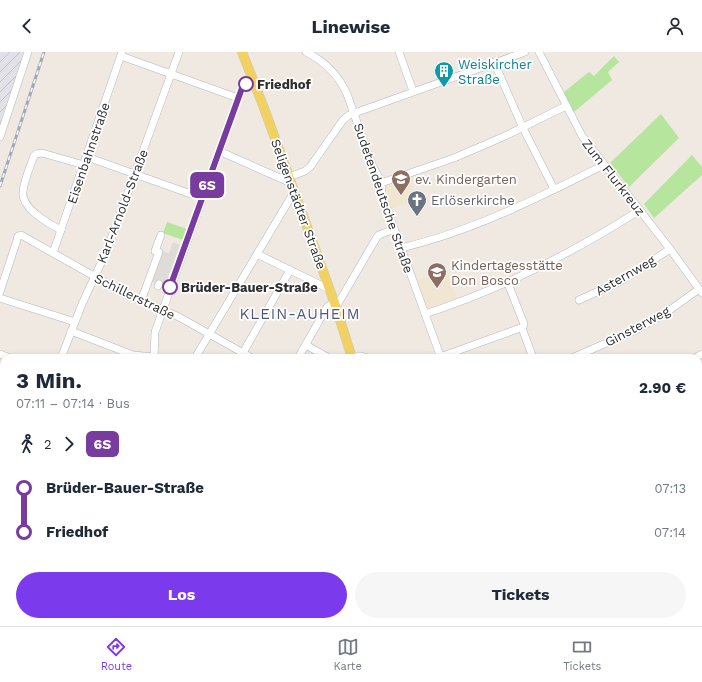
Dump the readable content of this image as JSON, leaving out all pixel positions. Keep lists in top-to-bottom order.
{
  "streets": {
    "main road": ["Seligenstädter Straße"],
    "street": [
      "Eisenbahnstraße",
      "Zum Flurkreuz",
      "Sudetendeutsche Straße",
      "Karl-Arnold-Straße",
      "Asternweg",
      "Schillerstraße",
      "Ginsterweg"
    ]
  },
  "crossings": [
    ["Eisenbahnstraße", "Schillerstraße"],
    ["Zum Flurkreuz", "Asternweg"],
    ["Zum Flurkreuz", "Ginsterweg"],
    ["Karl-Arnold-Straße", "Schillerstraße"]
  ],
  "districts": ["KLEIN-AUHEIM"],
  "places": {
    "other": ["Friedhof", "Brüder-Bauer-Straße"],
    "building": ["Weiskircher Straße"],
    "school or university": ["ev. Kindergarten", "Kindertagesstätte Don Bosco"],
    "church": ["Erlöserkirche"]
  },
  "lines": ["bus line 6S"],
  "page": {
    "header": "Linewise",
    "on_map": "6S",
    "heading": ["3 Min.", "07:11 – 07:14 · Bus", "2.90 €"],
    "legs": ["2", "6S"],
    "list": [
      {
        "name": "Brüder-Bauer-Straße",
        "value": "07:13"
      },
      {
        "name": "Friedhof",
        "value": "07:14"
      }
    ],
    "buttons": ["Los", "Tickets"],
    "tabs": ["Route", "Karte", "Tickets"]
  }
}
